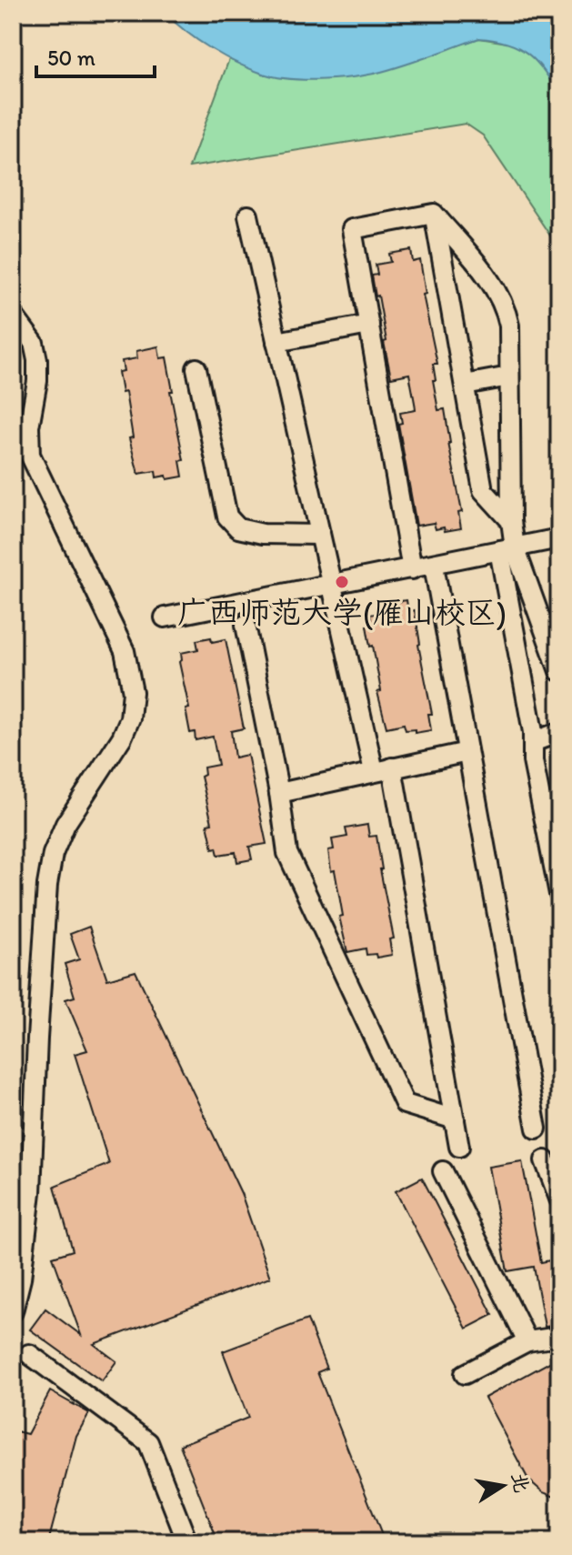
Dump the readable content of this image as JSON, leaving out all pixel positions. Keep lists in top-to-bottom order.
{
  "places": ["广西师范大学(雁山校区)"],
  "scale_bar": "50 m",
  "north": "right"
}
